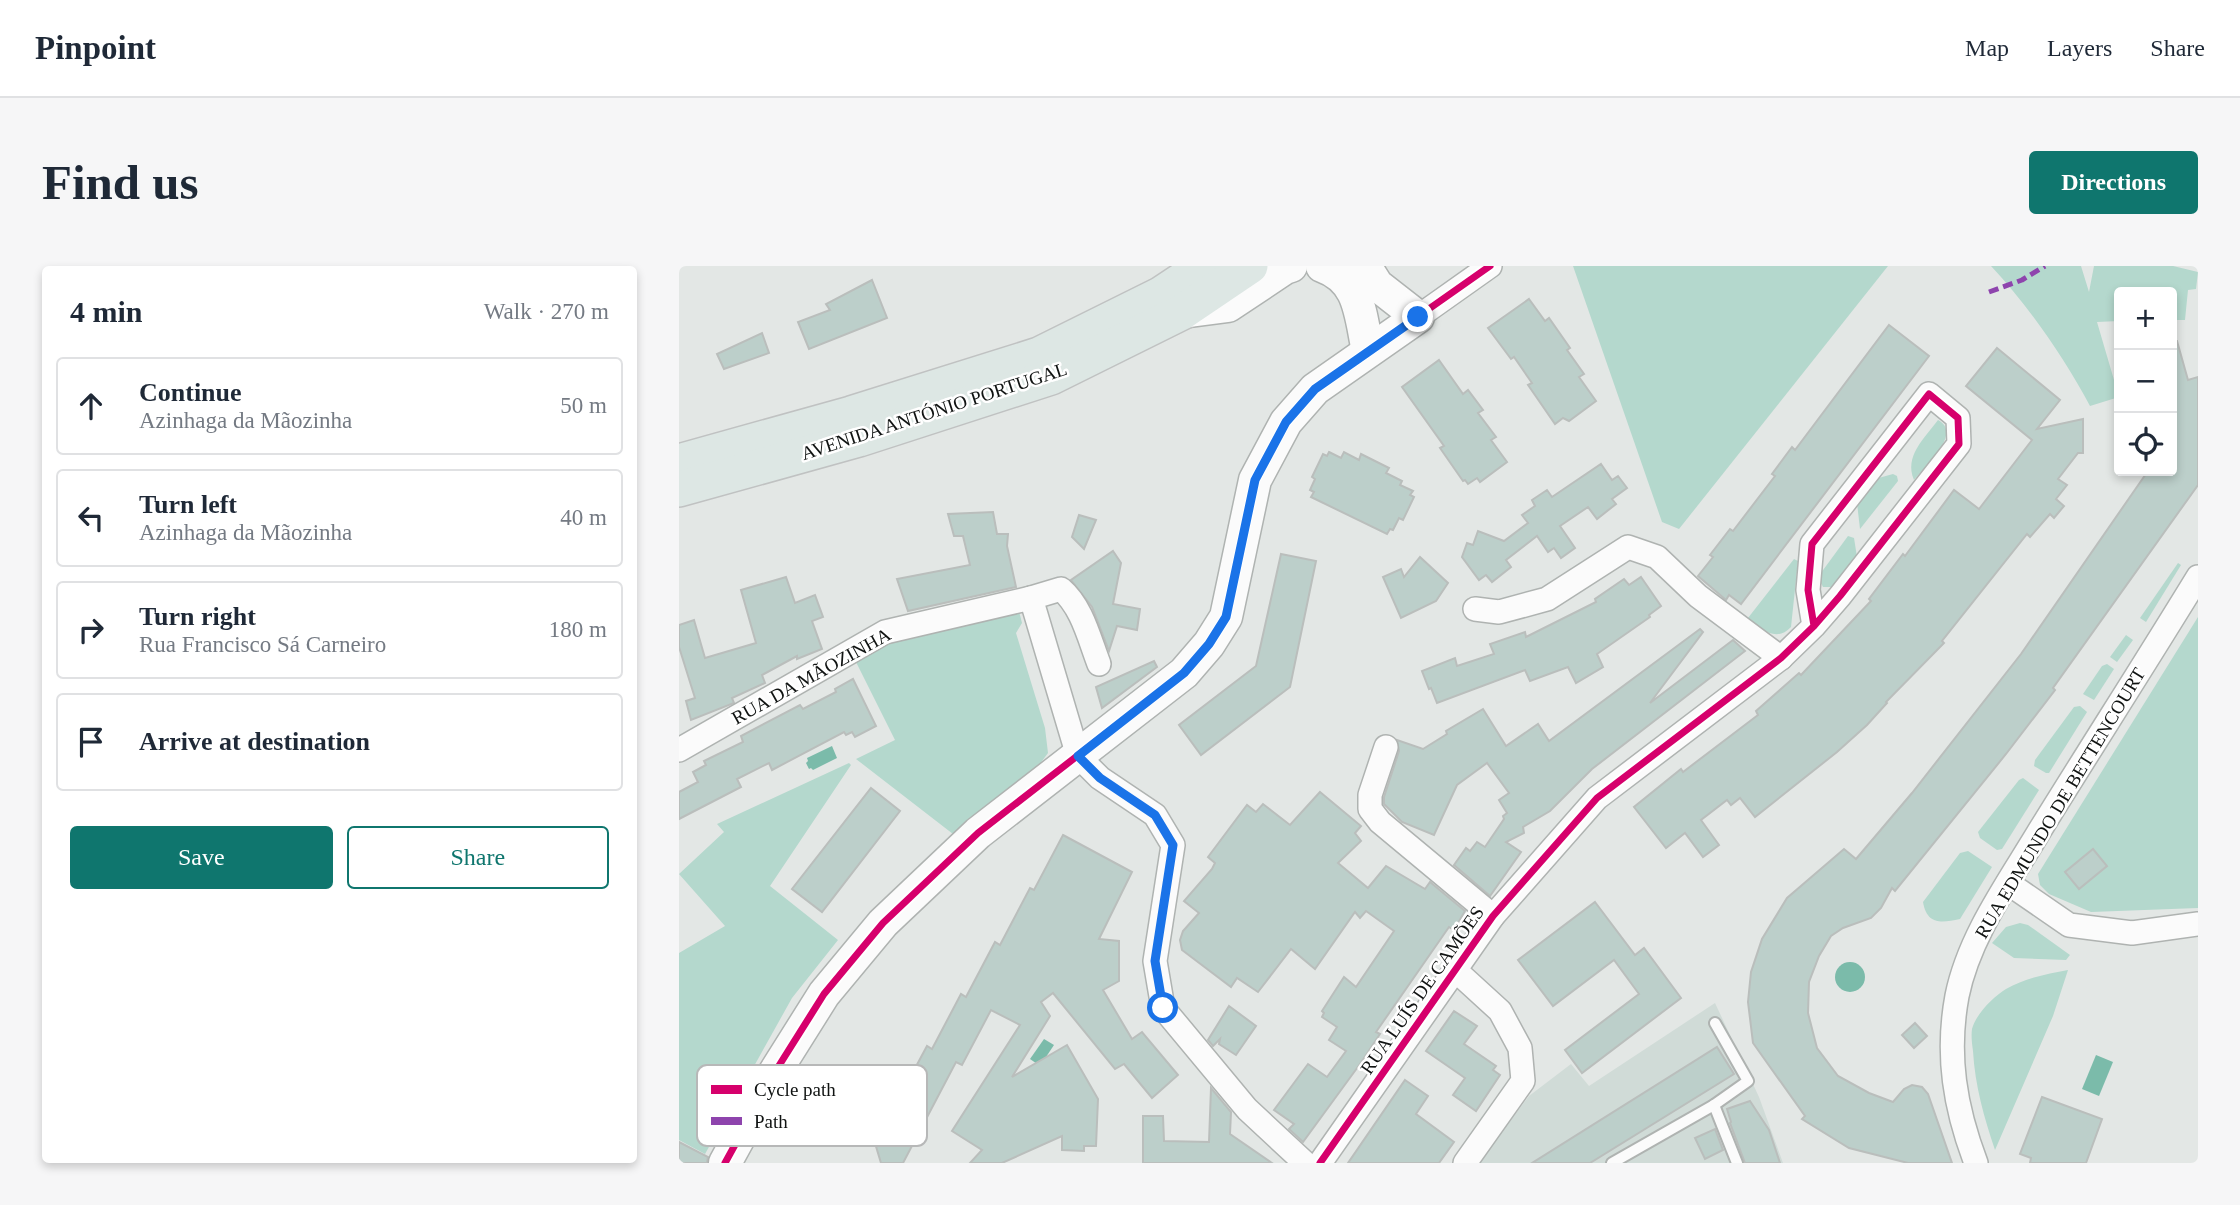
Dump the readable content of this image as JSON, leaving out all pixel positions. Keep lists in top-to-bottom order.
{
  "streets": {
    "main road": ["AVENIDA ANTÓNIO PORTUGAL"],
    "street": ["RUA DA MÃOZINHA", "RUA EDMUNDO DE BETTENCOURT", "RUA LUÍS DE CAMÕES"]
  },
  "legend": ["Cycle path", "Path"],
  "page": {
    "header": "Pinpoint",
    "nav": ["Map", "Layers", "Share"],
    "buttons": [
      "Directions",
      ["Save", "Share"]
    ],
    "title": "Find us",
    "heading": ["4 min", "Walk · 270 m"],
    "map_buttons": ["+", "−"],
    "list": [
      ["Continue", "Azinhaga da Mãozinha", "50 m"],
      ["Turn left", "Azinhaga da Mãozinha", "40 m"],
      ["Turn right", "Rua Francisco Sá Carneiro", "180 m"],
      "Arrive at destination"
    ]
  }
}
